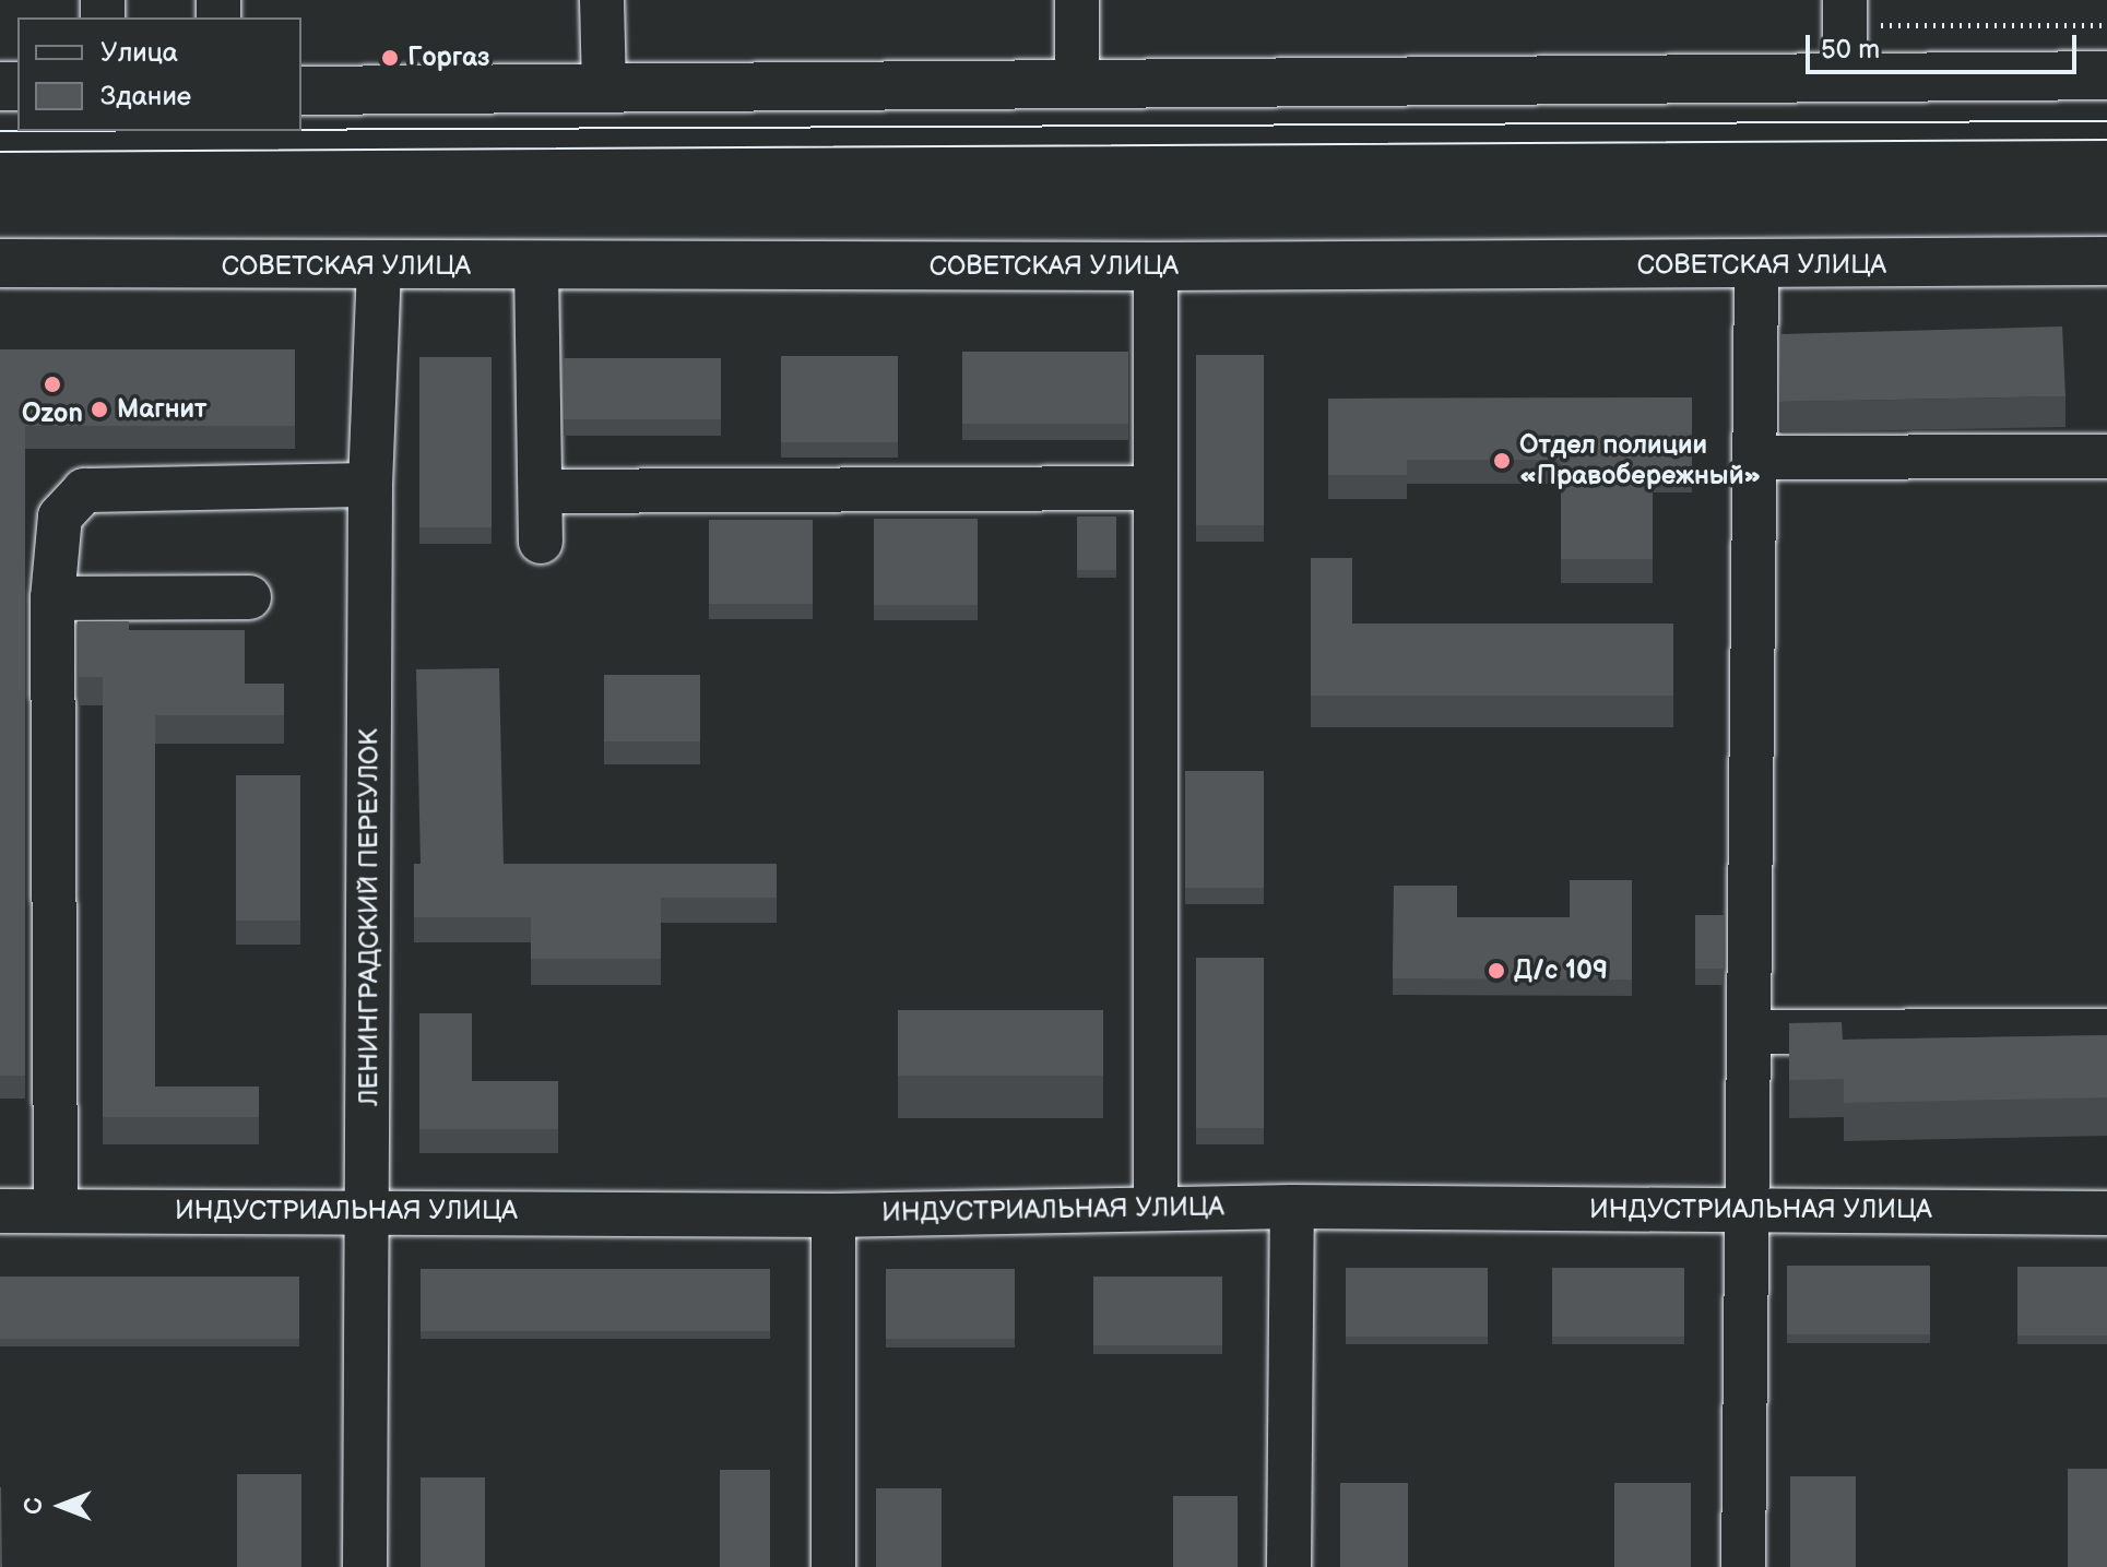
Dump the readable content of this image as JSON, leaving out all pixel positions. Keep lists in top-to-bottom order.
{
  "streets": {
    "main road": ["СОВЕТСКАЯ УЛИЦА"],
    "street": ["ЛЕНИНГРАДСКИЙ ПЕРЕУЛОК", "ИНДУСТРИАЛЬНАЯ УЛИЦА"]
  },
  "crossings": [
    ["СОВЕТСКАЯ УЛИЦА", "ЛЕНИНГРАДСКИЙ ПЕРЕУЛОК"],
    ["ЛЕНИНГРАДСКИЙ ПЕРЕУЛОК", "ИНДУСТРИАЛЬНАЯ УЛИЦА"]
  ],
  "places": [
    "Горгаз",
    "Ozon",
    "Магнит",
    "Отдел полиции «Правобережный»",
    "Д/с 109"
  ],
  "legend": ["Улица", "Здание"],
  "scale_bar": "50 m",
  "north": "left"
}
